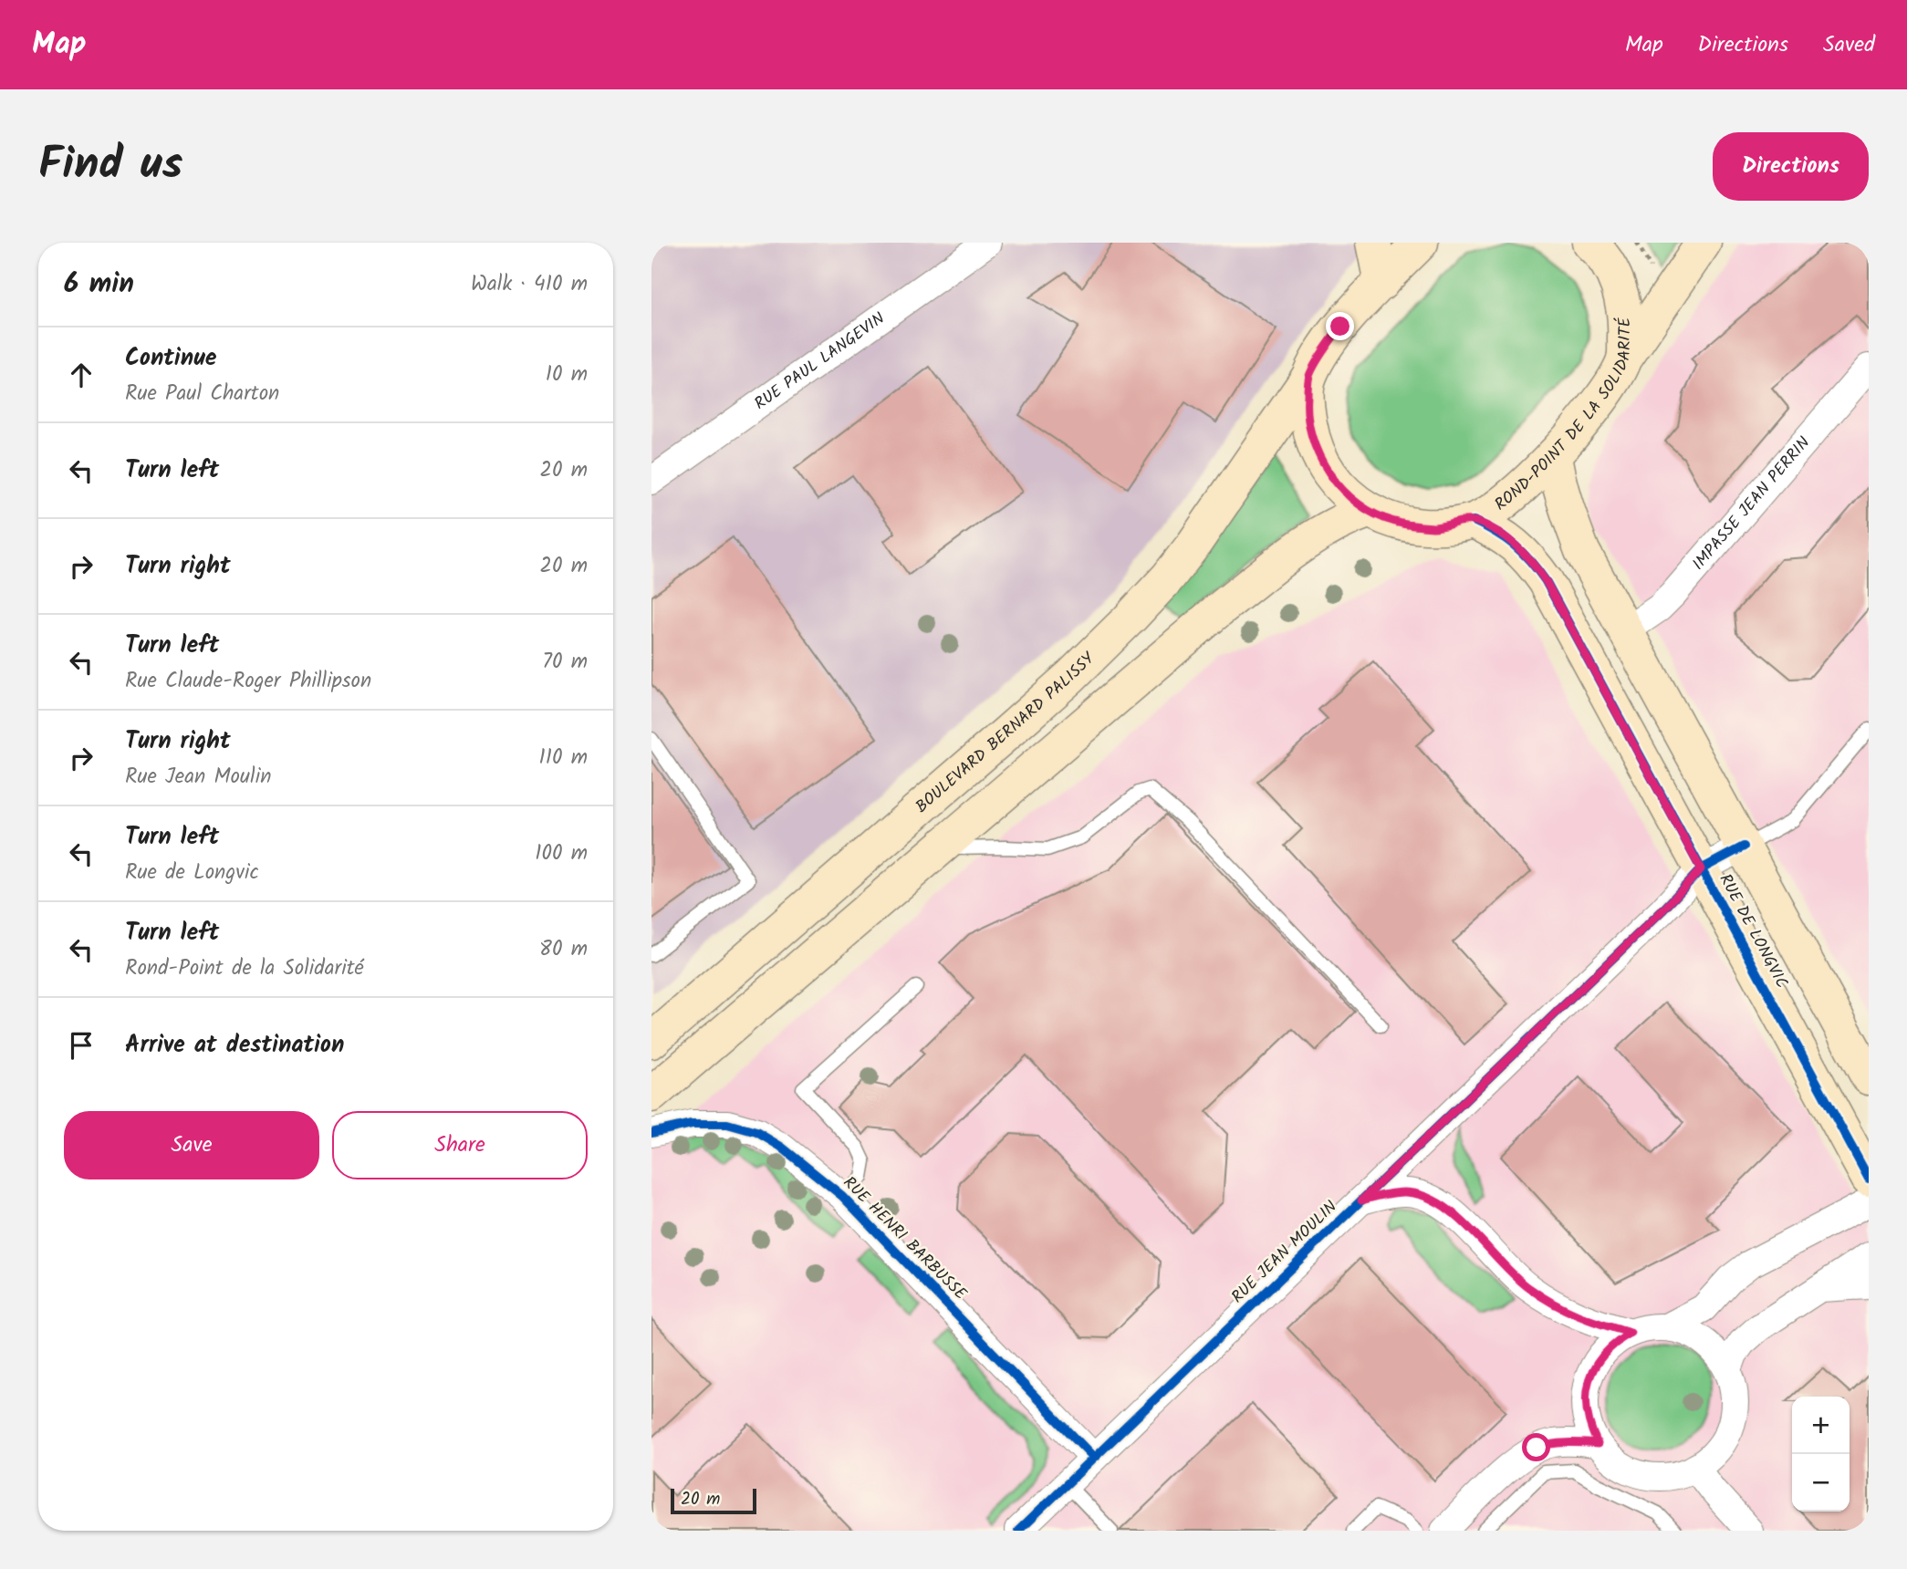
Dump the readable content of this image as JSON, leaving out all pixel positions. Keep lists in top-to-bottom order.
{
  "streets": {
    "main road": ["ROND-POINT DE LA SOLIDARITÉ", "BOULEVARD BERNARD PALISSY", "RUE DE LONGVIC"],
    "street": [
      "RUE PAUL LANGEVIN",
      "IMPASSE JEAN PERRIN",
      "RUE HENRI BARBUSSE",
      "RUE JEAN MOULIN"
    ]
  },
  "crossings": [
    ["ROND-POINT DE LA SOLIDARITÉ", "BOULEVARD BERNARD PALISSY"],
    ["ROND-POINT DE LA SOLIDARITÉ", "RUE DE LONGVIC"],
    ["IMPASSE JEAN PERRIN", "RUE DE LONGVIC"],
    ["RUE DE LONGVIC", "RUE JEAN MOULIN"],
    ["RUE HENRI BARBUSSE", "RUE JEAN MOULIN"]
  ],
  "scale_bar": "20 m",
  "page": {
    "header": "Map",
    "nav": ["Map", "Directions", "Saved"],
    "title": "Find us",
    "buttons": [
      "Directions",
      ["Save", "Share"]
    ],
    "heading": ["6 min", "Walk · 410 m"],
    "list": [
      ["Continue", "Rue Paul Charton", "10 m"],
      ["Turn left", "20 m"],
      ["Turn right", "20 m"],
      ["Turn left", "Rue Claude-Roger Phillipson", "70 m"],
      ["Turn right", "Rue Jean Moulin", "110 m"],
      ["Turn left", "Rue de Longvic", "100 m"],
      ["Turn left", "Rond-Point de la Solidarité", "80 m"],
      "Arrive at destination"
    ],
    "map_buttons": ["+", "−"],
    "scale": "20 m"
  }
}
